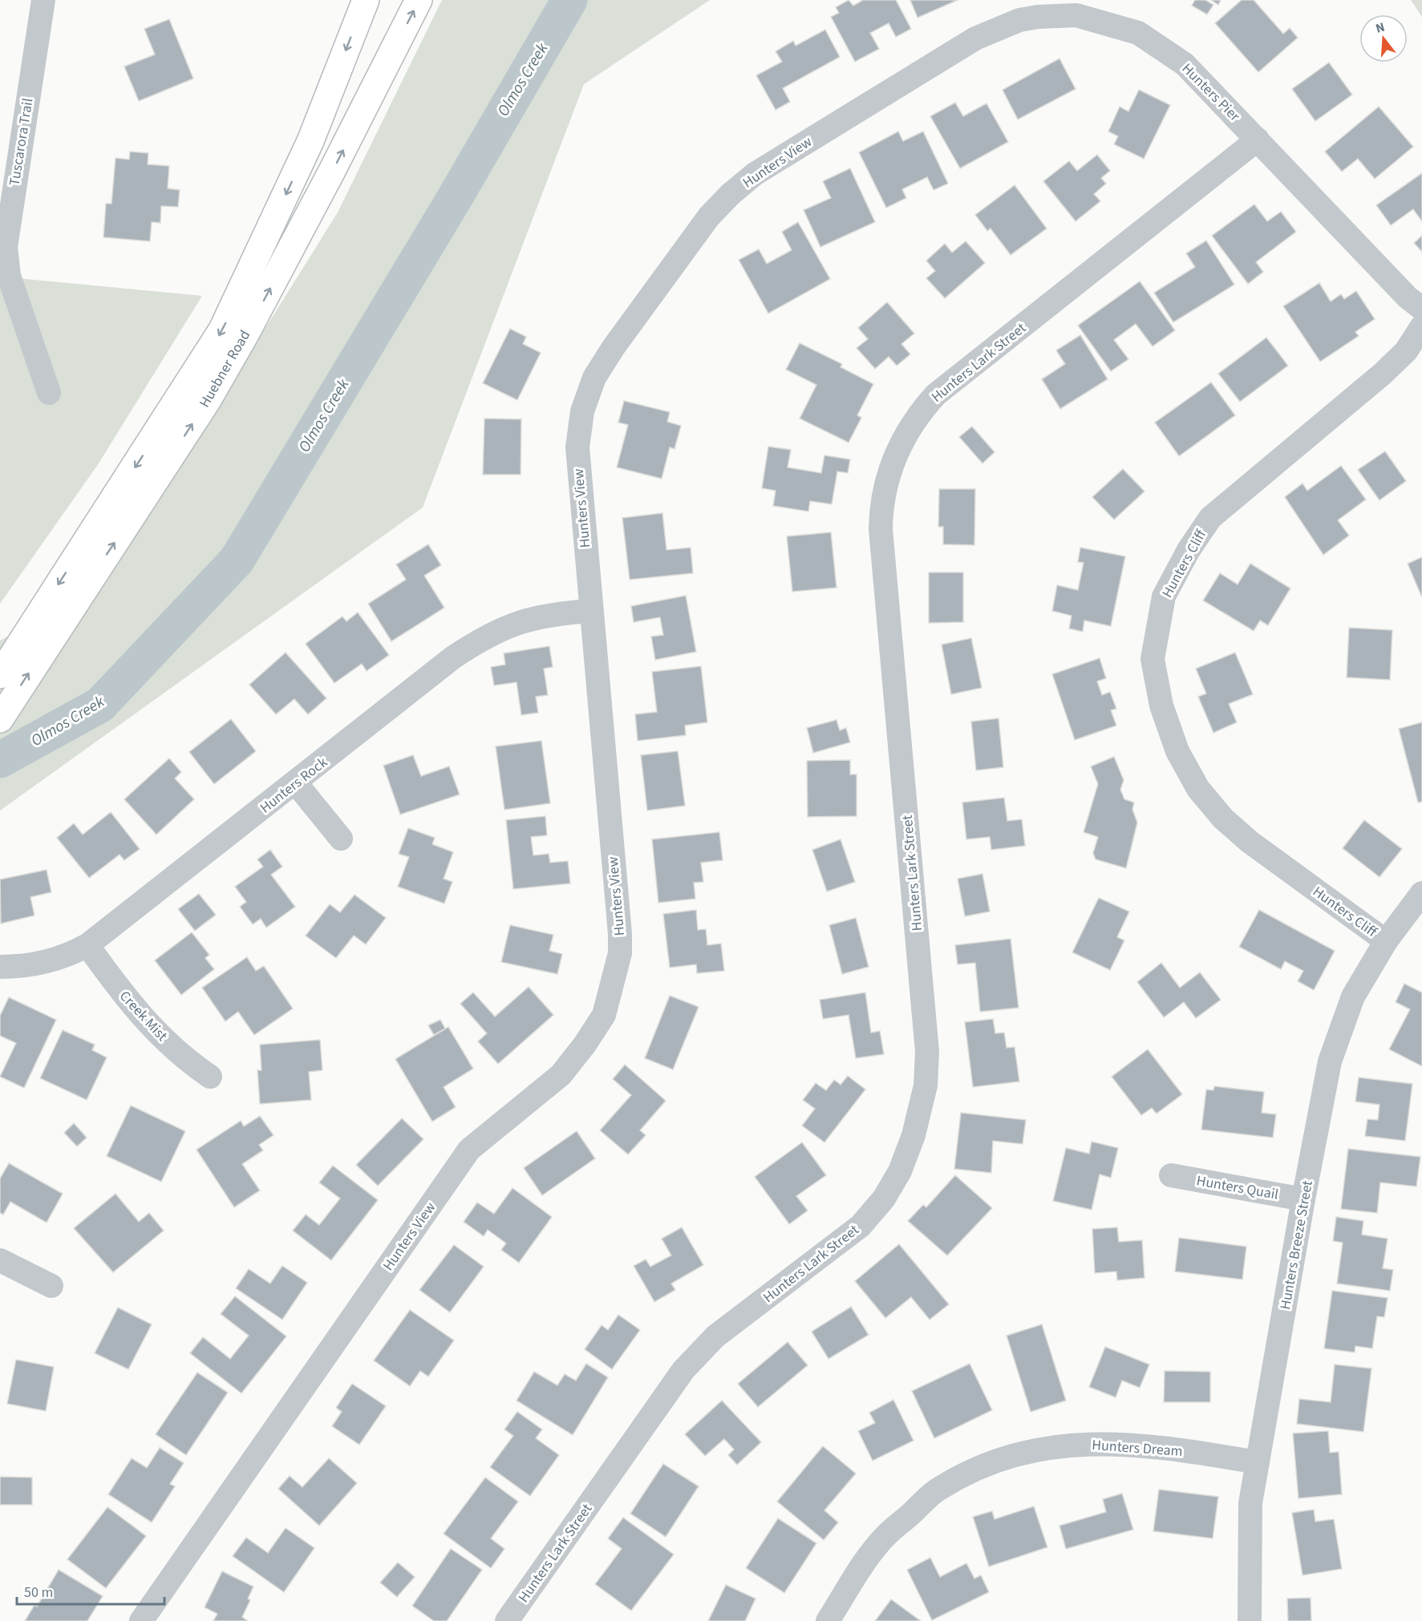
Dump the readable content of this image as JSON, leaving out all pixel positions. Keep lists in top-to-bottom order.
{
  "streets": {
    "main road": ["Huebner Road"],
    "street": [
      "Hunters Pier",
      "Tuscarora Trail",
      "Hunters View",
      "Hunters Lark Street",
      "Hunters Cliff",
      "Hunters Rock",
      "Creek Mist",
      "Hunters Quail",
      "Hunters Breeze Street",
      "Hunters Dream"
    ]
  },
  "crossings": [
    ["Hunters Pier", "Hunters View"],
    ["Hunters Pier", "Hunters Lark Street"],
    ["Hunters View", "Hunters Rock"],
    ["Hunters Cliff", "Hunters Breeze Street"],
    ["Hunters Rock", "Creek Mist"],
    ["Hunters Quail", "Hunters Breeze Street"],
    ["Hunters Breeze Street", "Hunters Dream"]
  ],
  "water": ["Olmos Creek"],
  "scale_bar": "50 m",
  "north": "top"
}
